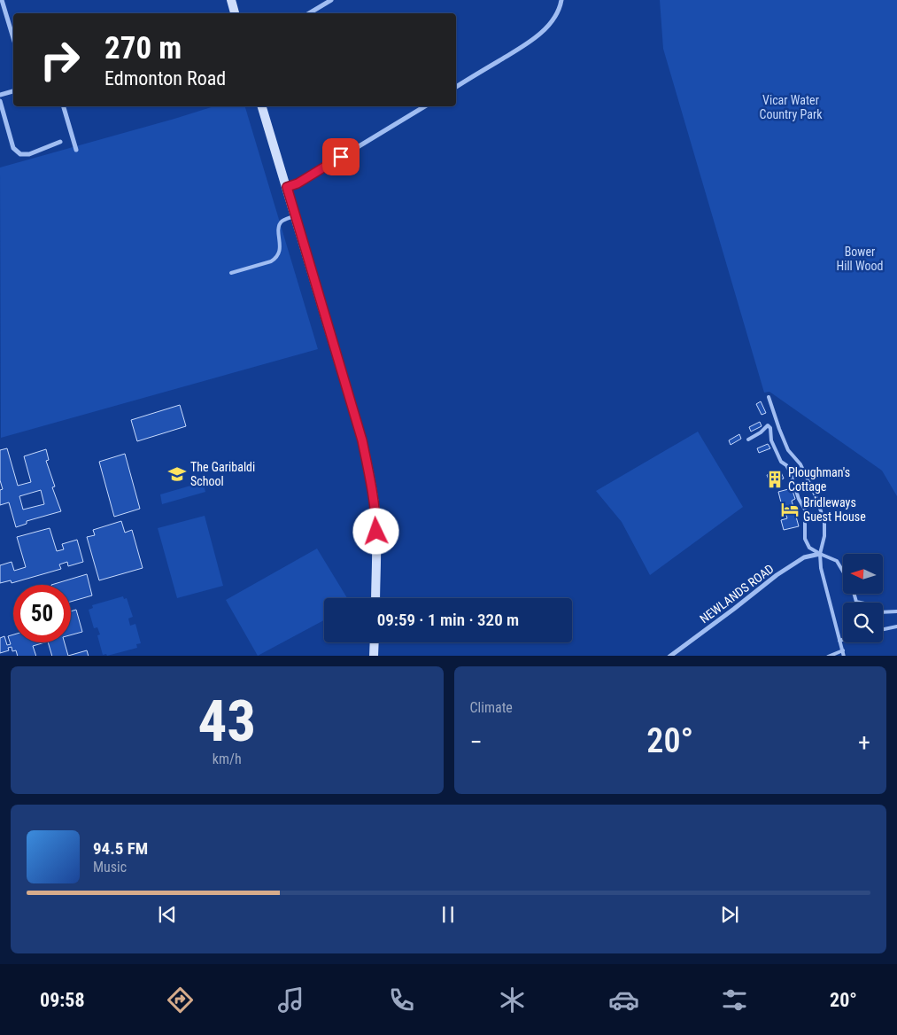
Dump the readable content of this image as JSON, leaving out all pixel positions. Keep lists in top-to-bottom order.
{
  "streets": {
    "street": ["NEWLANDS ROAD"]
  },
  "parks": ["Vicar Water Country Park", "Bower Hill Wood"],
  "places": {
    "school or university": ["The Garibaldi School"],
    "building": ["Ploughman's Cottage"],
    "hotel": ["Bridleways Guest House"]
  },
  "north": "left",
  "page": {
    "turn": ["270 m", "Edmonton Road"],
    "limit": "50",
    "trip": "09:59 · 1 min · 320 m",
    "tile": [
      ["43", "km/h"],
      "Climate"
    ],
    "heat": ["−", "20°", "+"],
    "song": ["94.5 FM", "Music"],
    "tabs": ["09:58", "20°"]
  }
}
